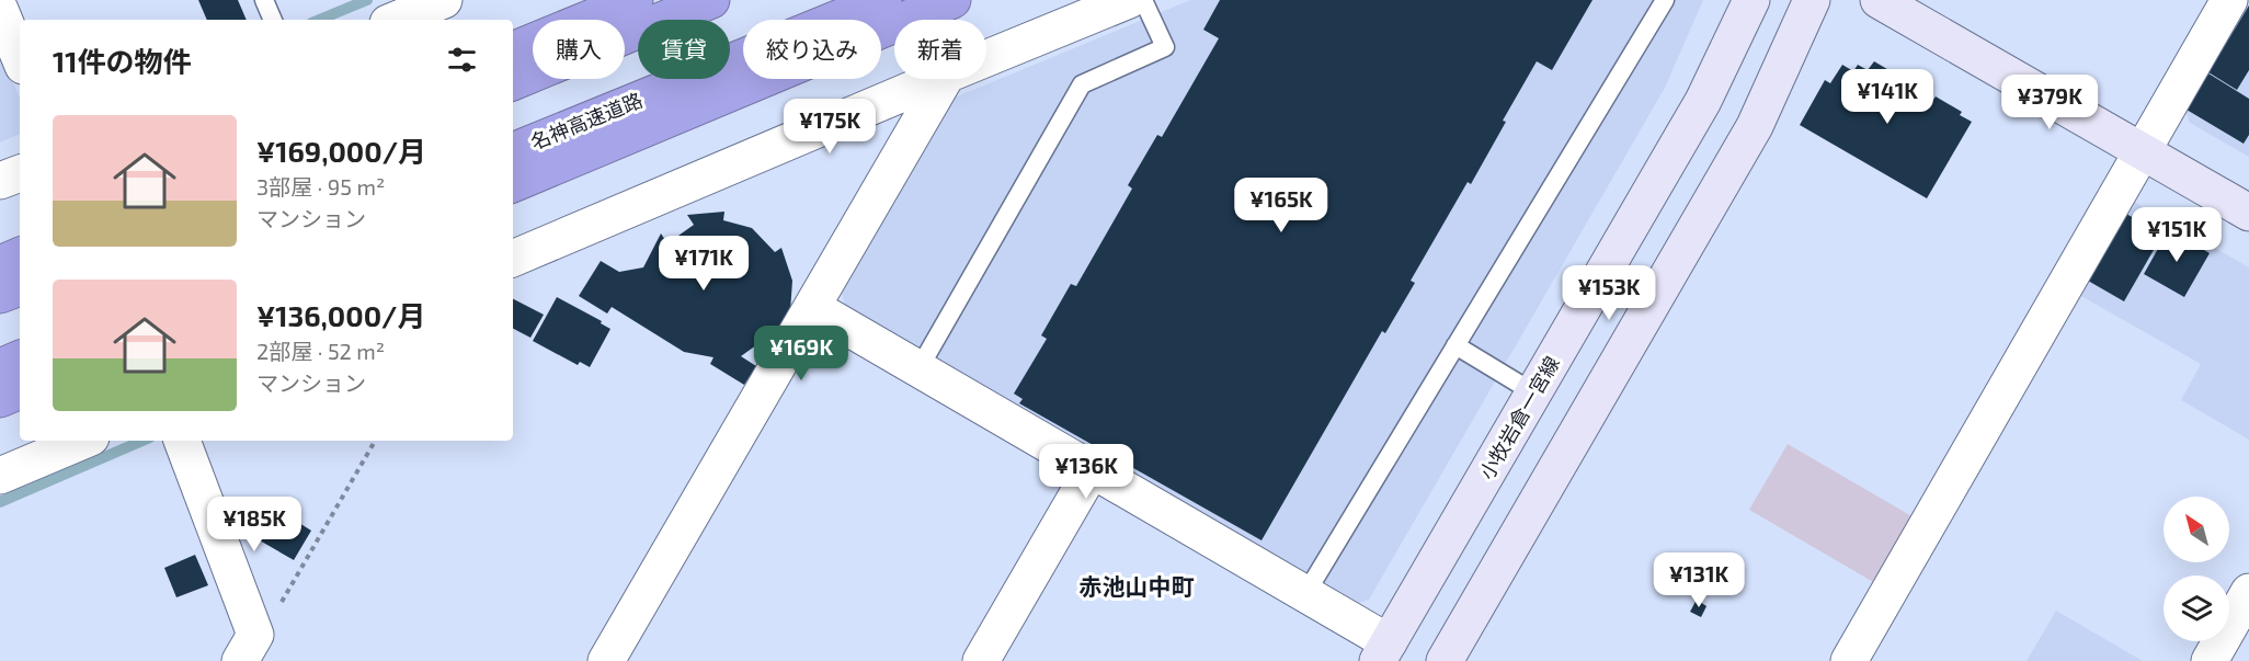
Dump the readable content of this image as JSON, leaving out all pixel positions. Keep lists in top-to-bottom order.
{
  "streets": {
    "highway": ["名神高速道路"],
    "main road": ["小牧岩倉一宮線"]
  },
  "districts": ["赤池山中町"],
  "north": "top left",
  "page": {
    "chip": [
      "購入",
      "賃貸",
      "絞り込み",
      "新着"
    ],
    "heading": "11件の物件",
    "price": [
      "¥141K",
      "¥379K",
      "¥175K",
      "¥165K",
      "¥151K",
      "¥171K",
      "¥153K",
      "¥169K",
      "¥136K",
      "¥185K",
      "¥131K"
    ],
    "list": [
      {
        "name": "¥169,000/月",
        "note": "3部屋 · 95 m² · マンション"
      },
      {
        "name": "¥136,000/月",
        "note": "2部屋 · 52 m² · マンション"
      }
    ]
  }
}
